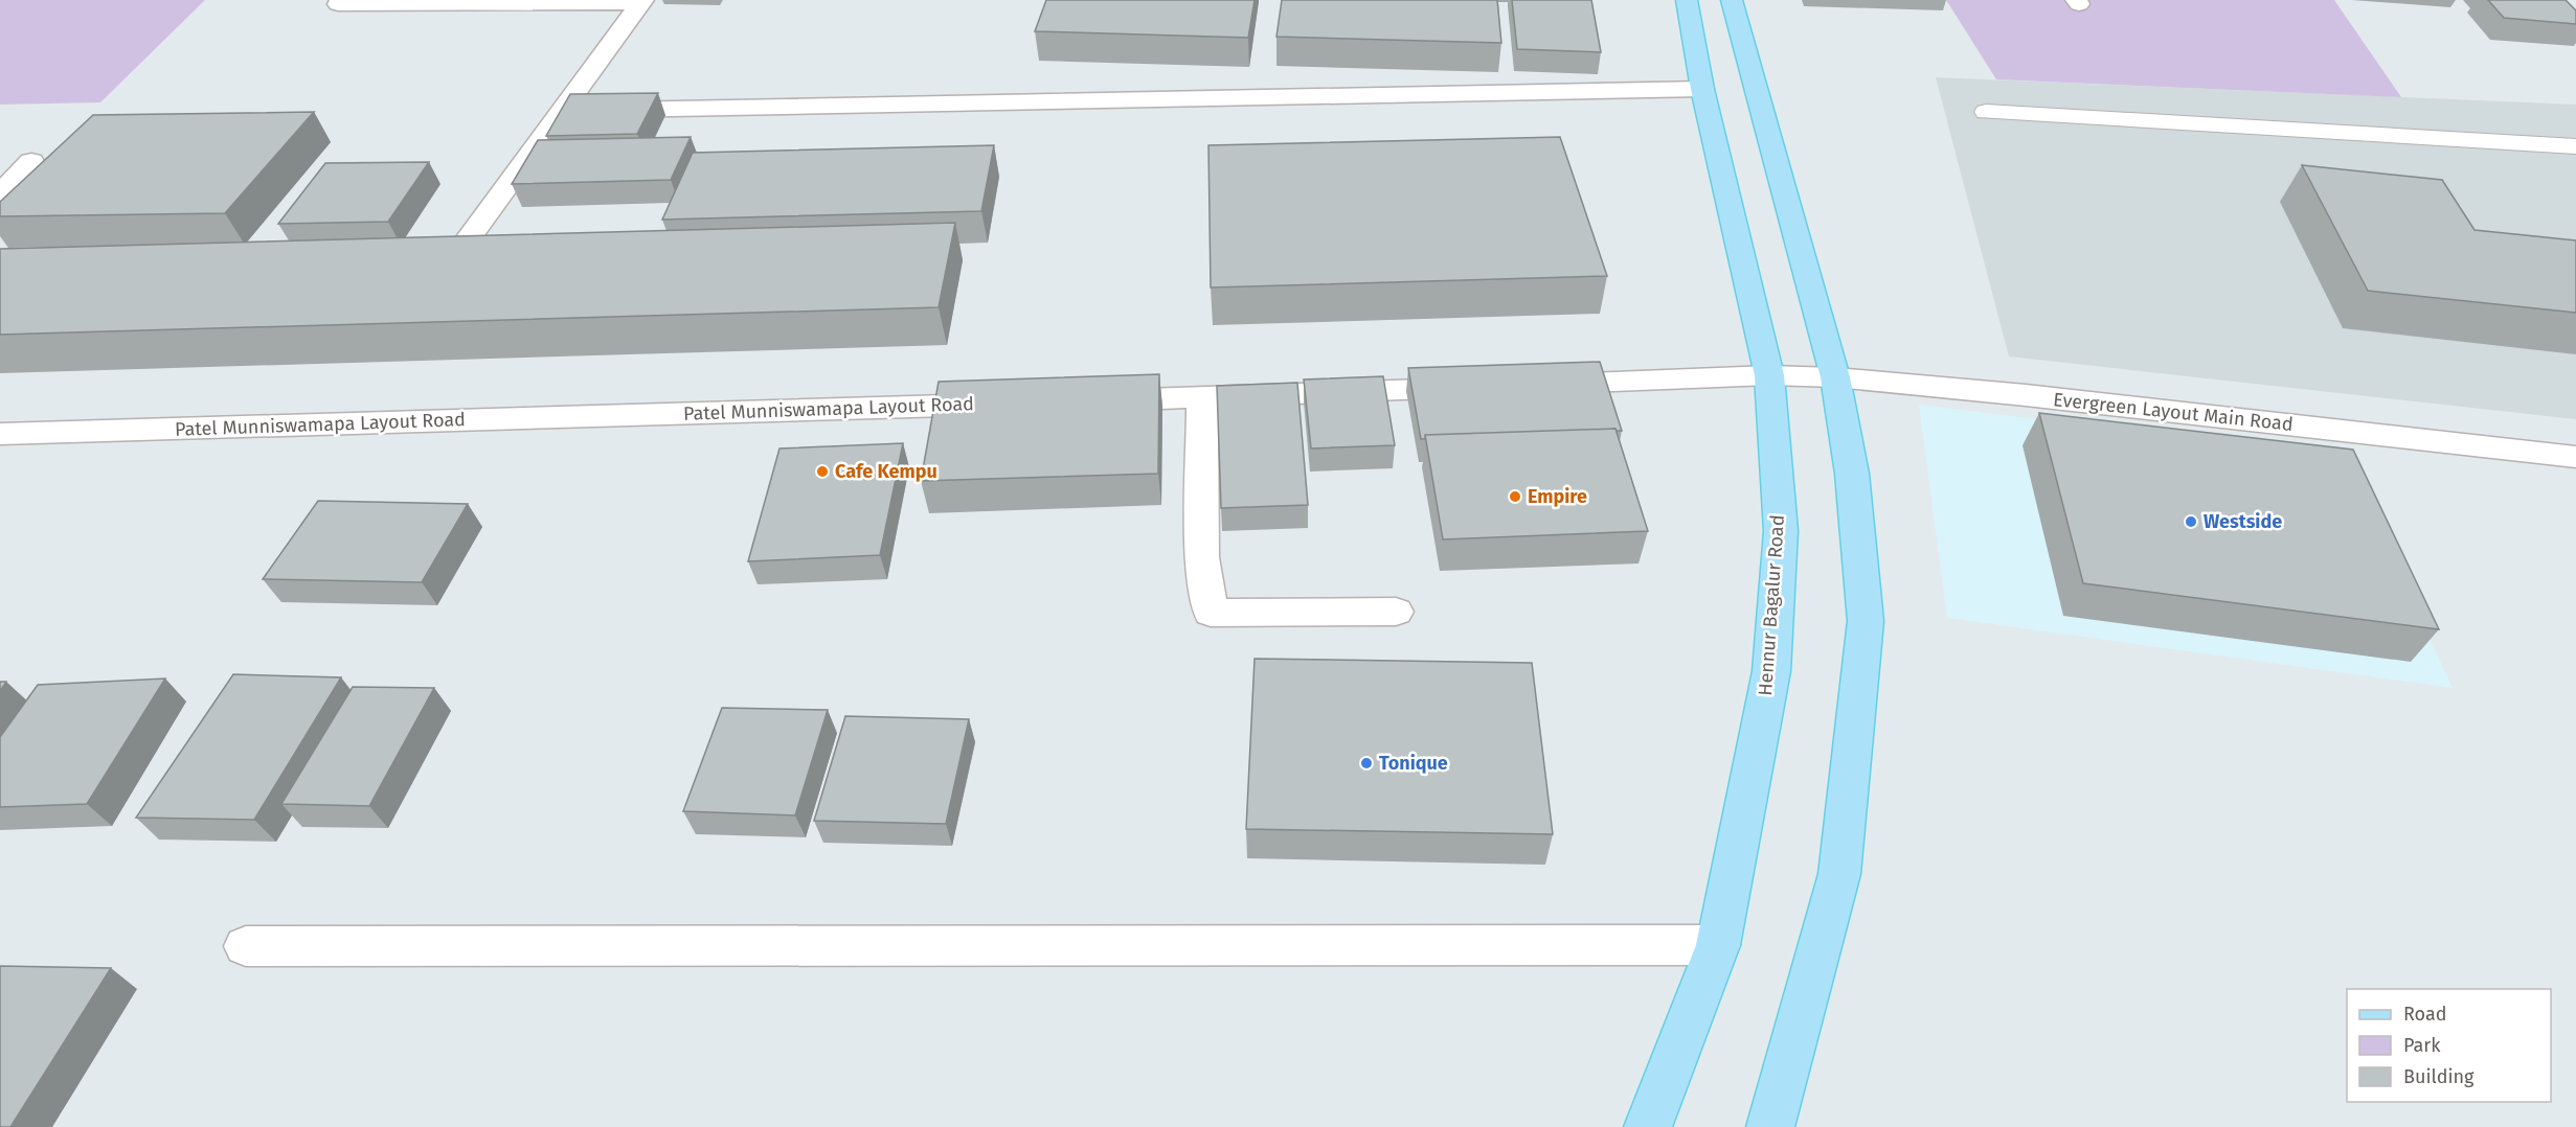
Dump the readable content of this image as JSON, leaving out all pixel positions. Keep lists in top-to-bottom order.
{
  "streets": {
    "main road": ["Hennur Bagalur Road"],
    "street": ["Patel Munniswamapa Layout Road", "Evergreen Layout Main Road"]
  },
  "crossings": [
    ["Evergreen Layout Main Road", "Hennur Bagalur Road"]
  ],
  "places": [
    "Cafe Kempu",
    "Empire",
    "Westside",
    "Tonique"
  ],
  "legend": ["Road", "Park", "Building"]
}
